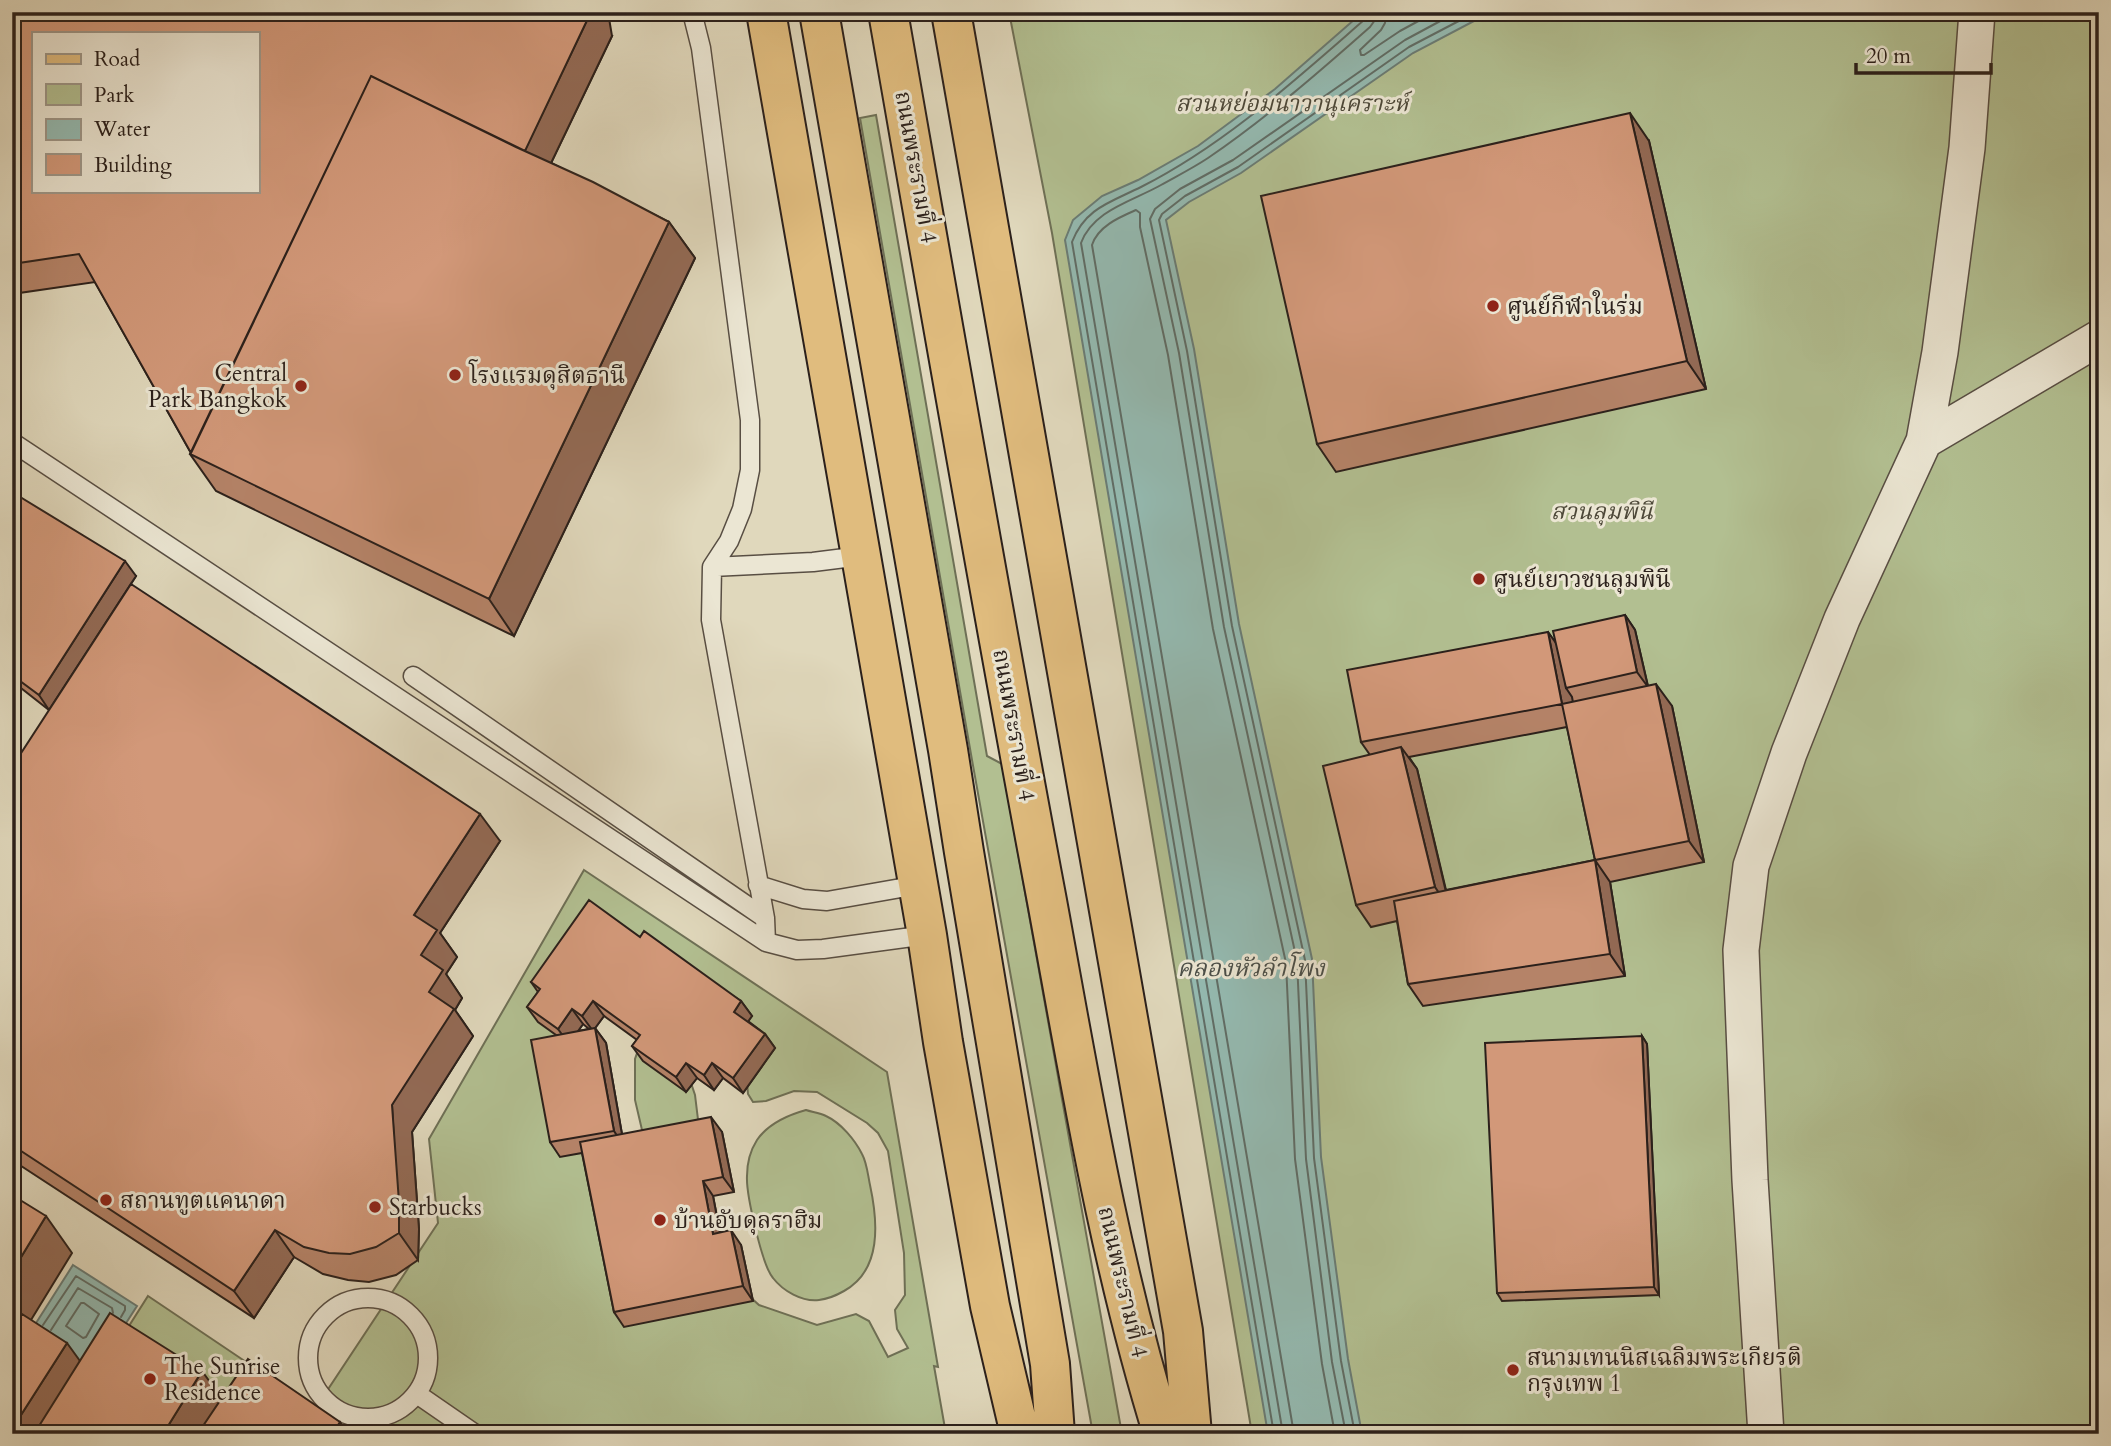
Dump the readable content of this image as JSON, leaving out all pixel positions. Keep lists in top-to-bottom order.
{
  "streets": {
    "main road": ["ถนนพระรามที่ 4"]
  },
  "water": ["คลองหัวลำโพง"],
  "parks": ["สวนหย่อมนาวานุเคราะห์", "สวนลุมพินี"],
  "places": [
    "ศูนย์กีฬาในร่ม",
    "โรงแรมดุสิตธานี",
    "Central Park Bangkok",
    "ศูนย์เยาวชนลุมพินี",
    "สถานทูตแคนาดา",
    "Starbucks",
    "บ้านอับดุลราฮิม",
    "สนามเทนนิสเฉลิมพระเกียรติ กรุงเทพ 1",
    "The Sunrise Residence"
  ],
  "legend": [
    "Road",
    "Park",
    "Water",
    "Building"
  ],
  "scale_bar": "20 m"
}
